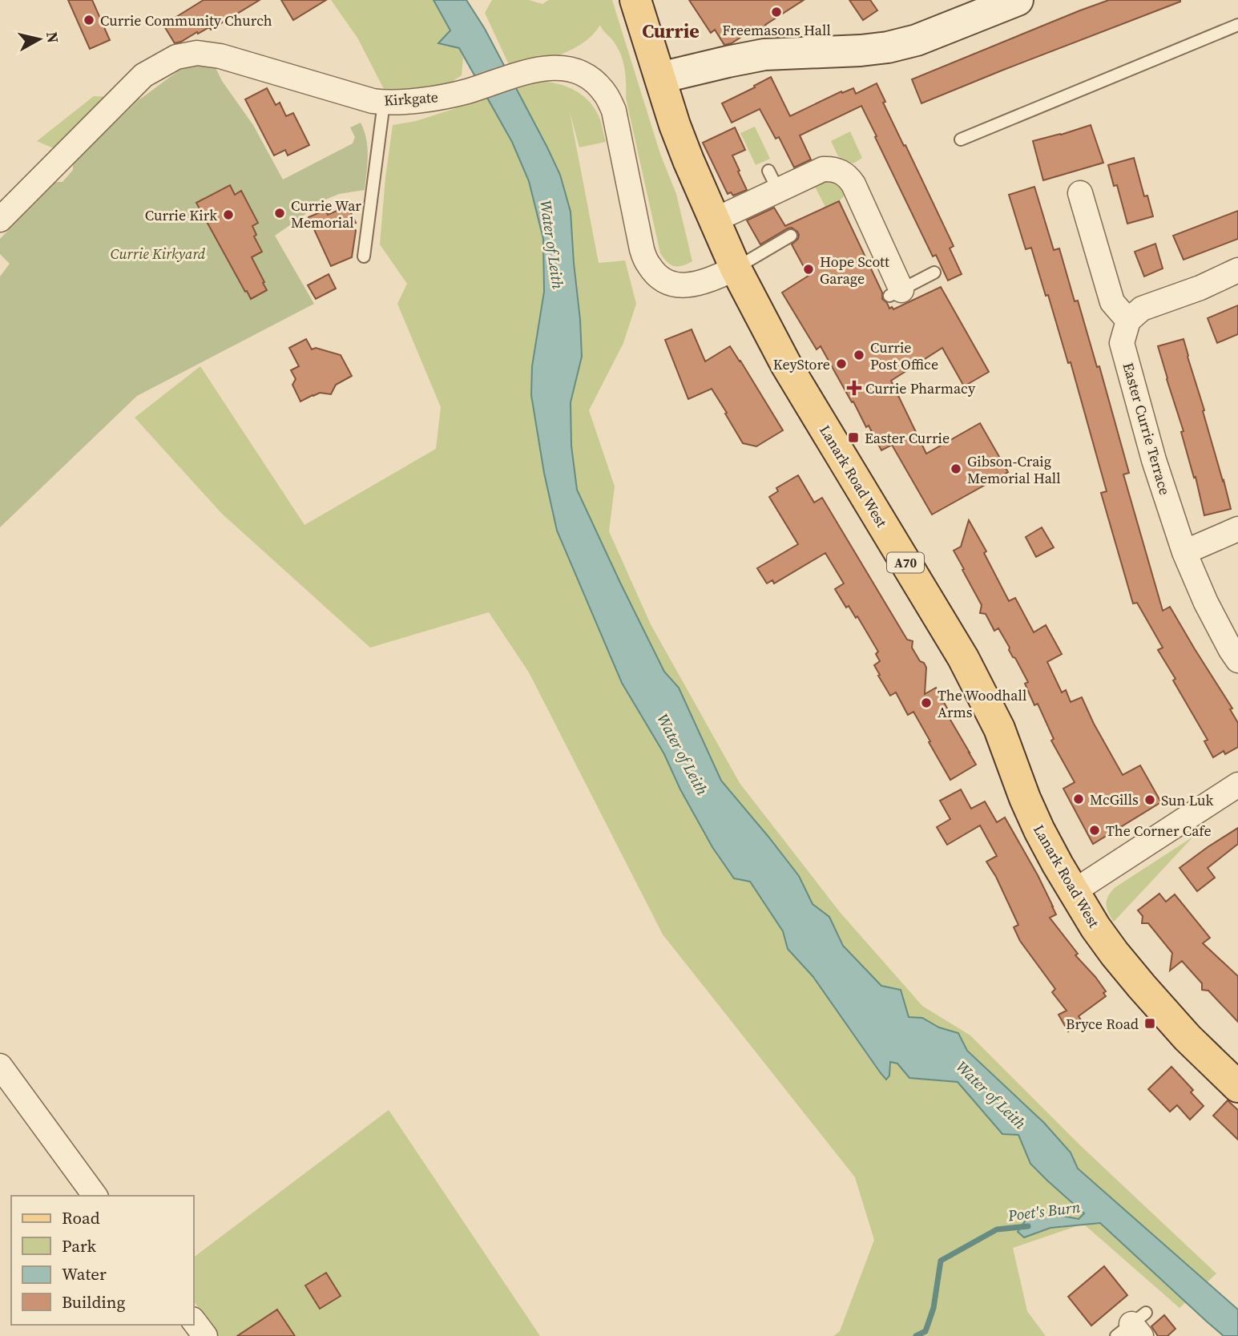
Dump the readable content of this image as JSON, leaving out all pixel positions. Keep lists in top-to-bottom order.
{
  "streets": {
    "main road": ["Lanark Road West", "A70"],
    "street": ["Kirkgate", "Easter Currie Terrace"]
  },
  "crossings": [
    ["Kirkgate", "Lanark Road West"]
  ],
  "districts": ["Currie"],
  "water": ["Water of Leith", "Poet's Burn"],
  "parks": ["Currie Kirkyard"],
  "places": {
    "other": [
      "Freemasons Hall",
      "Currie Community Church",
      "Currie War Memorial",
      "Currie Kirk",
      "Hope Scott Garage",
      "Currie Post Office",
      "KeyStore",
      "Gibson-Craig Memorial Hall",
      "The Woodhall Arms",
      "McGills",
      "Sun Luk",
      "The Corner Cafe"
    ],
    "health": ["Currie Pharmacy"],
    "transit": ["Easter Currie", "Bryce Road"]
  },
  "legend": [
    "Road",
    "Park",
    "Water",
    "Building"
  ],
  "north": "right"
}
